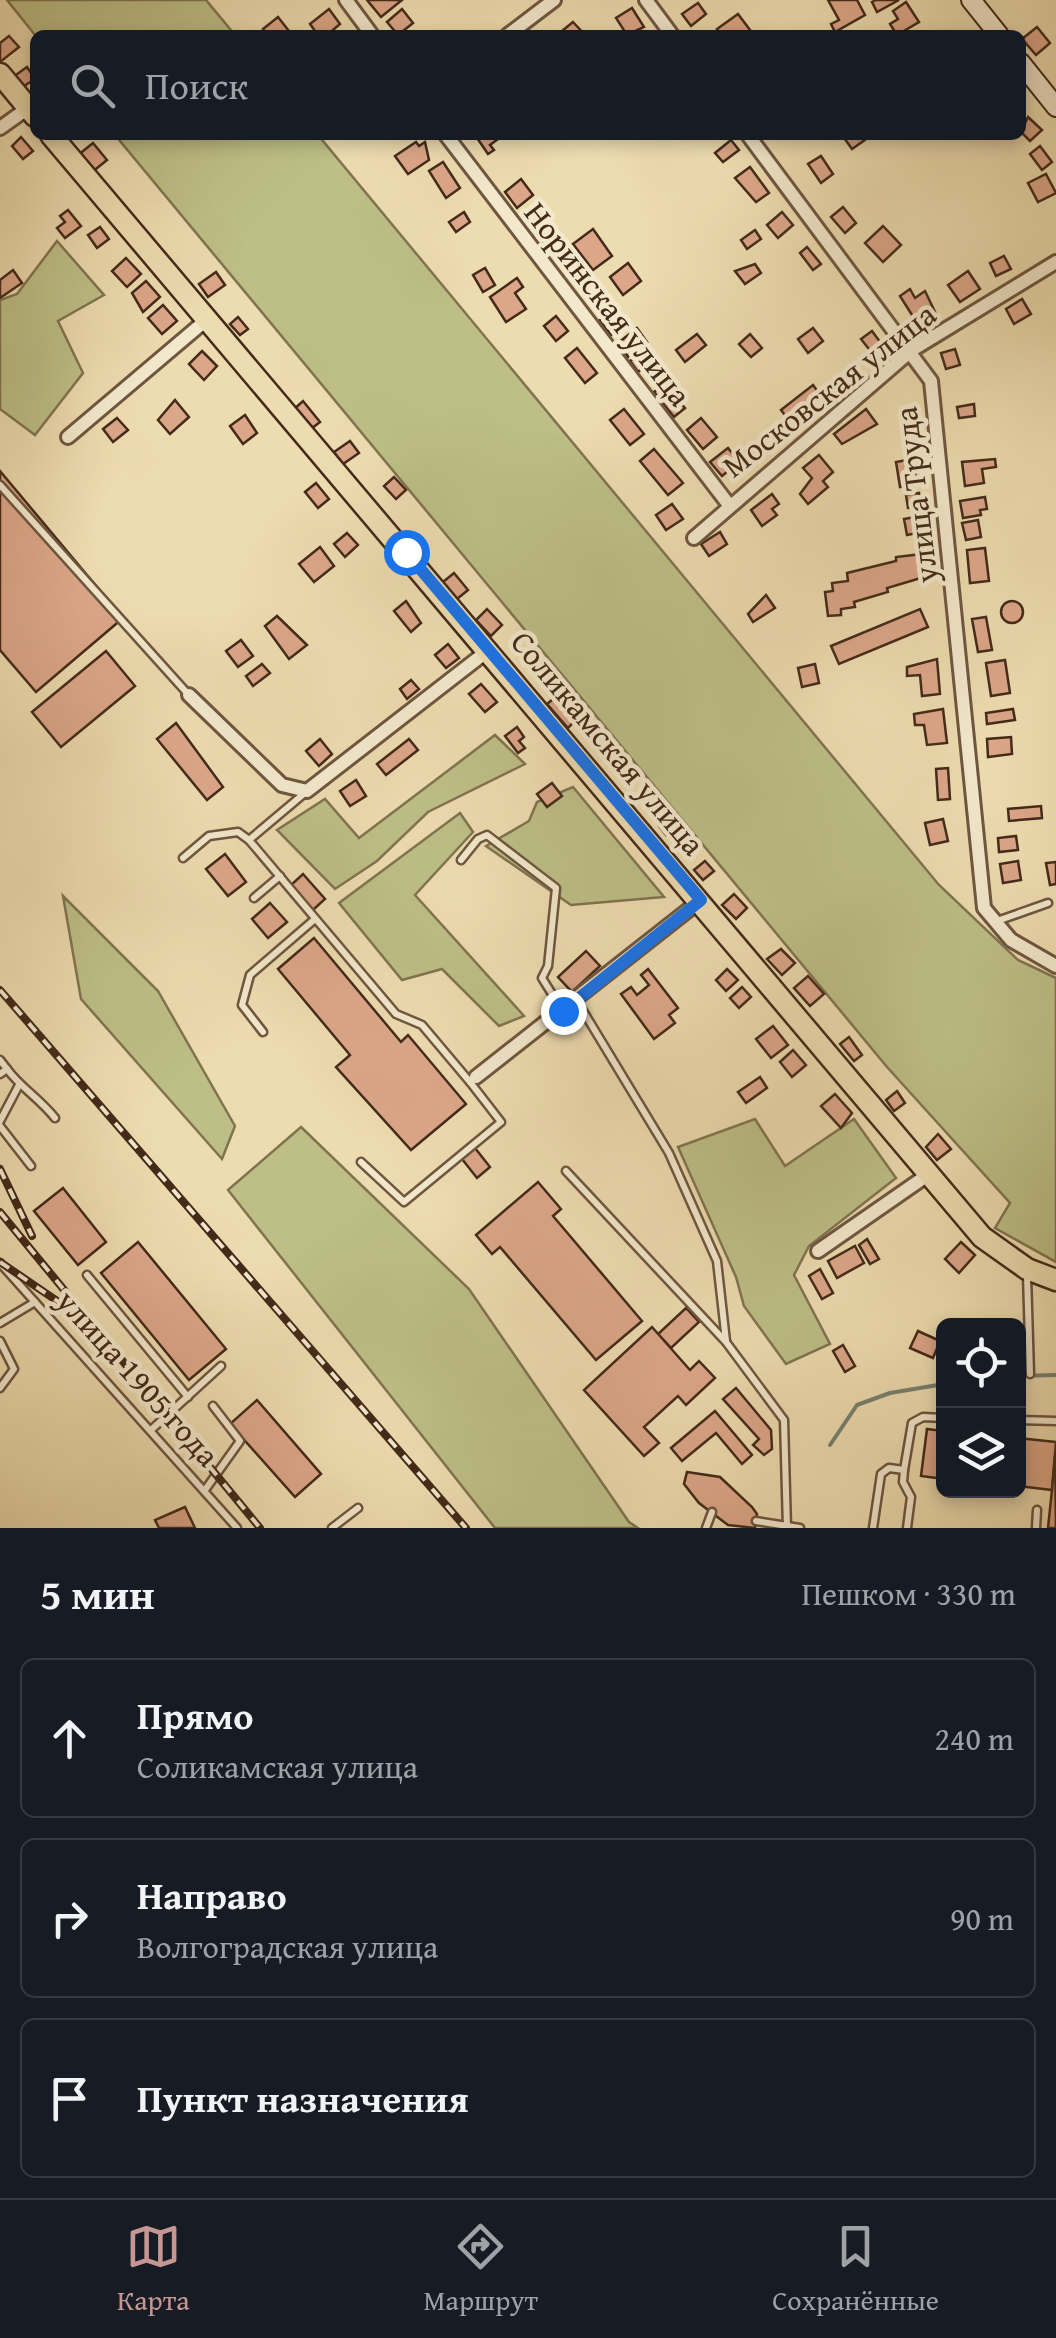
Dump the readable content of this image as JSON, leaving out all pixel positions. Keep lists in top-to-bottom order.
{
  "streets": {
    "main road": ["Соликамская улица"],
    "street": ["Норинская улица", "Московская улица", "улица Труда"],
    "lane": ["улица 1905 года"]
  },
  "crossings": [
    ["Норинская улица", "Московская улица"],
    ["Московская улица", "улица Труда"]
  ],
  "page": {
    "search": "Поиск",
    "heading": ["5 мин", "Пешком · 330 m"],
    "list": [
      ["Прямо", "Соликамская улица", "240 m"],
      ["Направо", "Волгоградская улица", "90 m"],
      "Пункт назначения"
    ],
    "nav": ["Карта", "Маршрут", "Сохранённые"]
  }
}
